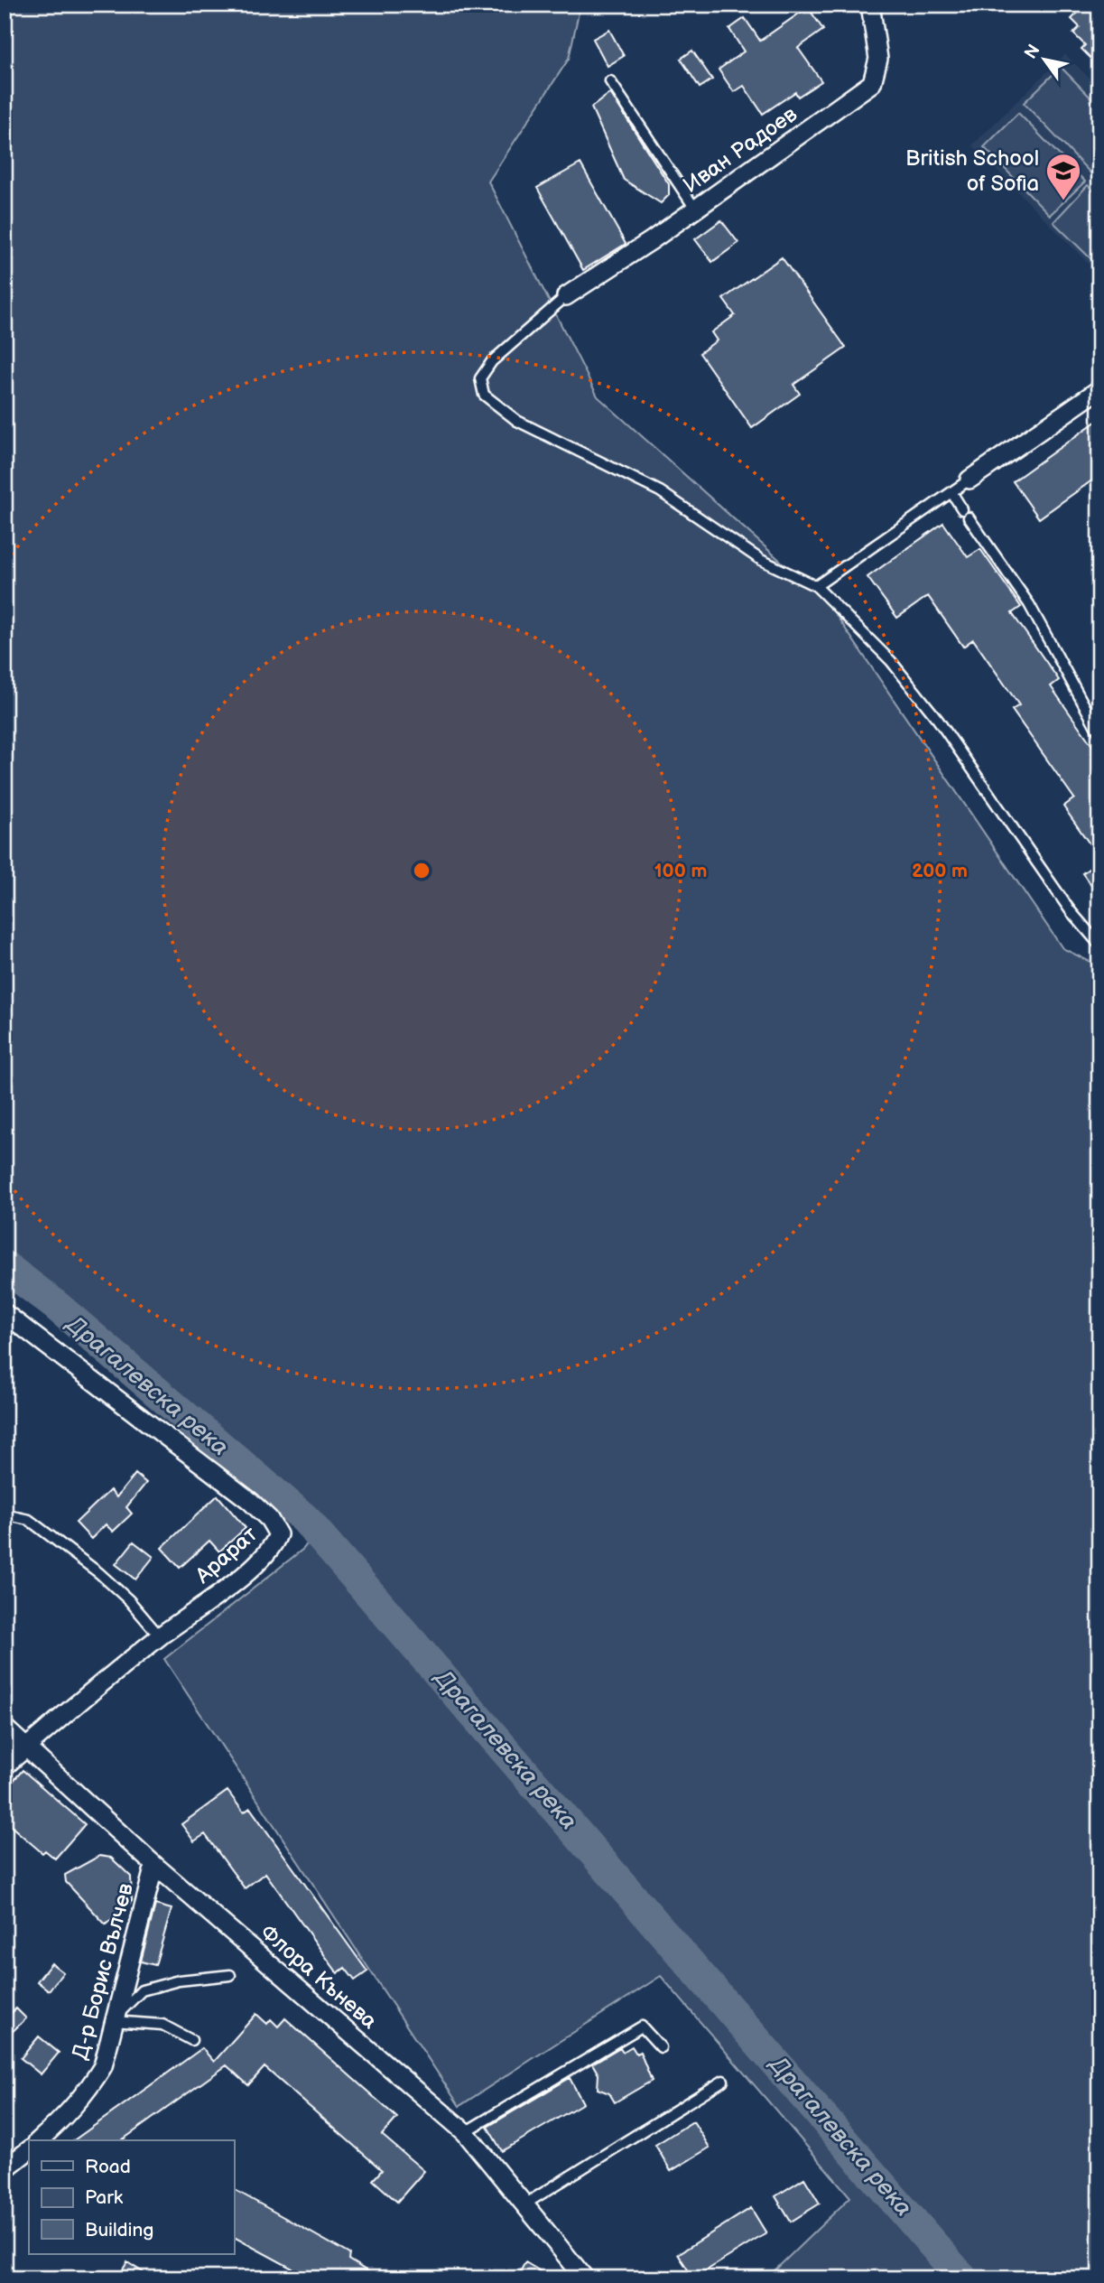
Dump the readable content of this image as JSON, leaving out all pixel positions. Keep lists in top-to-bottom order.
{
  "streets": {
    "street": [
      "Иван Радоев",
      "Арарат",
      "Д-р Борис Вълчев",
      "Флора Кънева"
    ]
  },
  "crossings": [
    ["Д-р Борис Вълчев", "Флора Кънева"]
  ],
  "water": ["Драгалевска река"],
  "places": {
    "school or university": ["British School of Sofia"]
  },
  "legend": ["Road", "Park", "Building"],
  "north": "top left",
  "rings": ["100 m", "200 m"]
}
